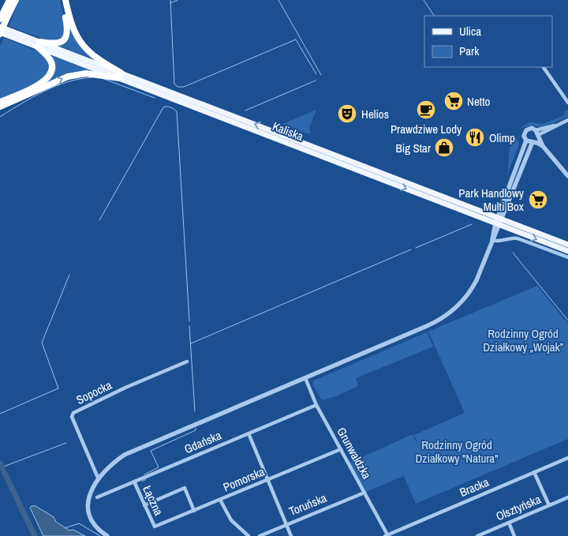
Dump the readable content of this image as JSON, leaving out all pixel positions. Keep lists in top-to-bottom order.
{
  "streets": {
    "main road": ["Kaliska"],
    "street": [
      "Sopocka",
      "Gdańska",
      "Grunwaldzka",
      "Pomorska",
      "Bracka",
      "Łączna",
      "Toruńska",
      "Olsztyńska"
    ]
  },
  "crossings": [
    ["Gdańska", "Grunwaldzka"],
    ["Gdańska", "Łączna"],
    ["Grunwaldzka", "Pomorska"],
    ["Grunwaldzka", "Bracka"],
    ["Grunwaldzka", "Toruńska"],
    ["Pomorska", "Łączna"]
  ],
  "parks": ["Rodzinny Ogród Działkowy „Wojak”", "Rodzinny Ogród Działkowy \"Natura\""],
  "places": {
    "supermarket": ["Netto", "Park Handlowy Multi Box"],
    "cafe": ["Prawdziwe Lody"],
    "theatre": ["Helios"],
    "restaurant": ["Olimp"],
    "shop": ["Big Star"]
  },
  "legend": ["Ulica", "Park"]
}
